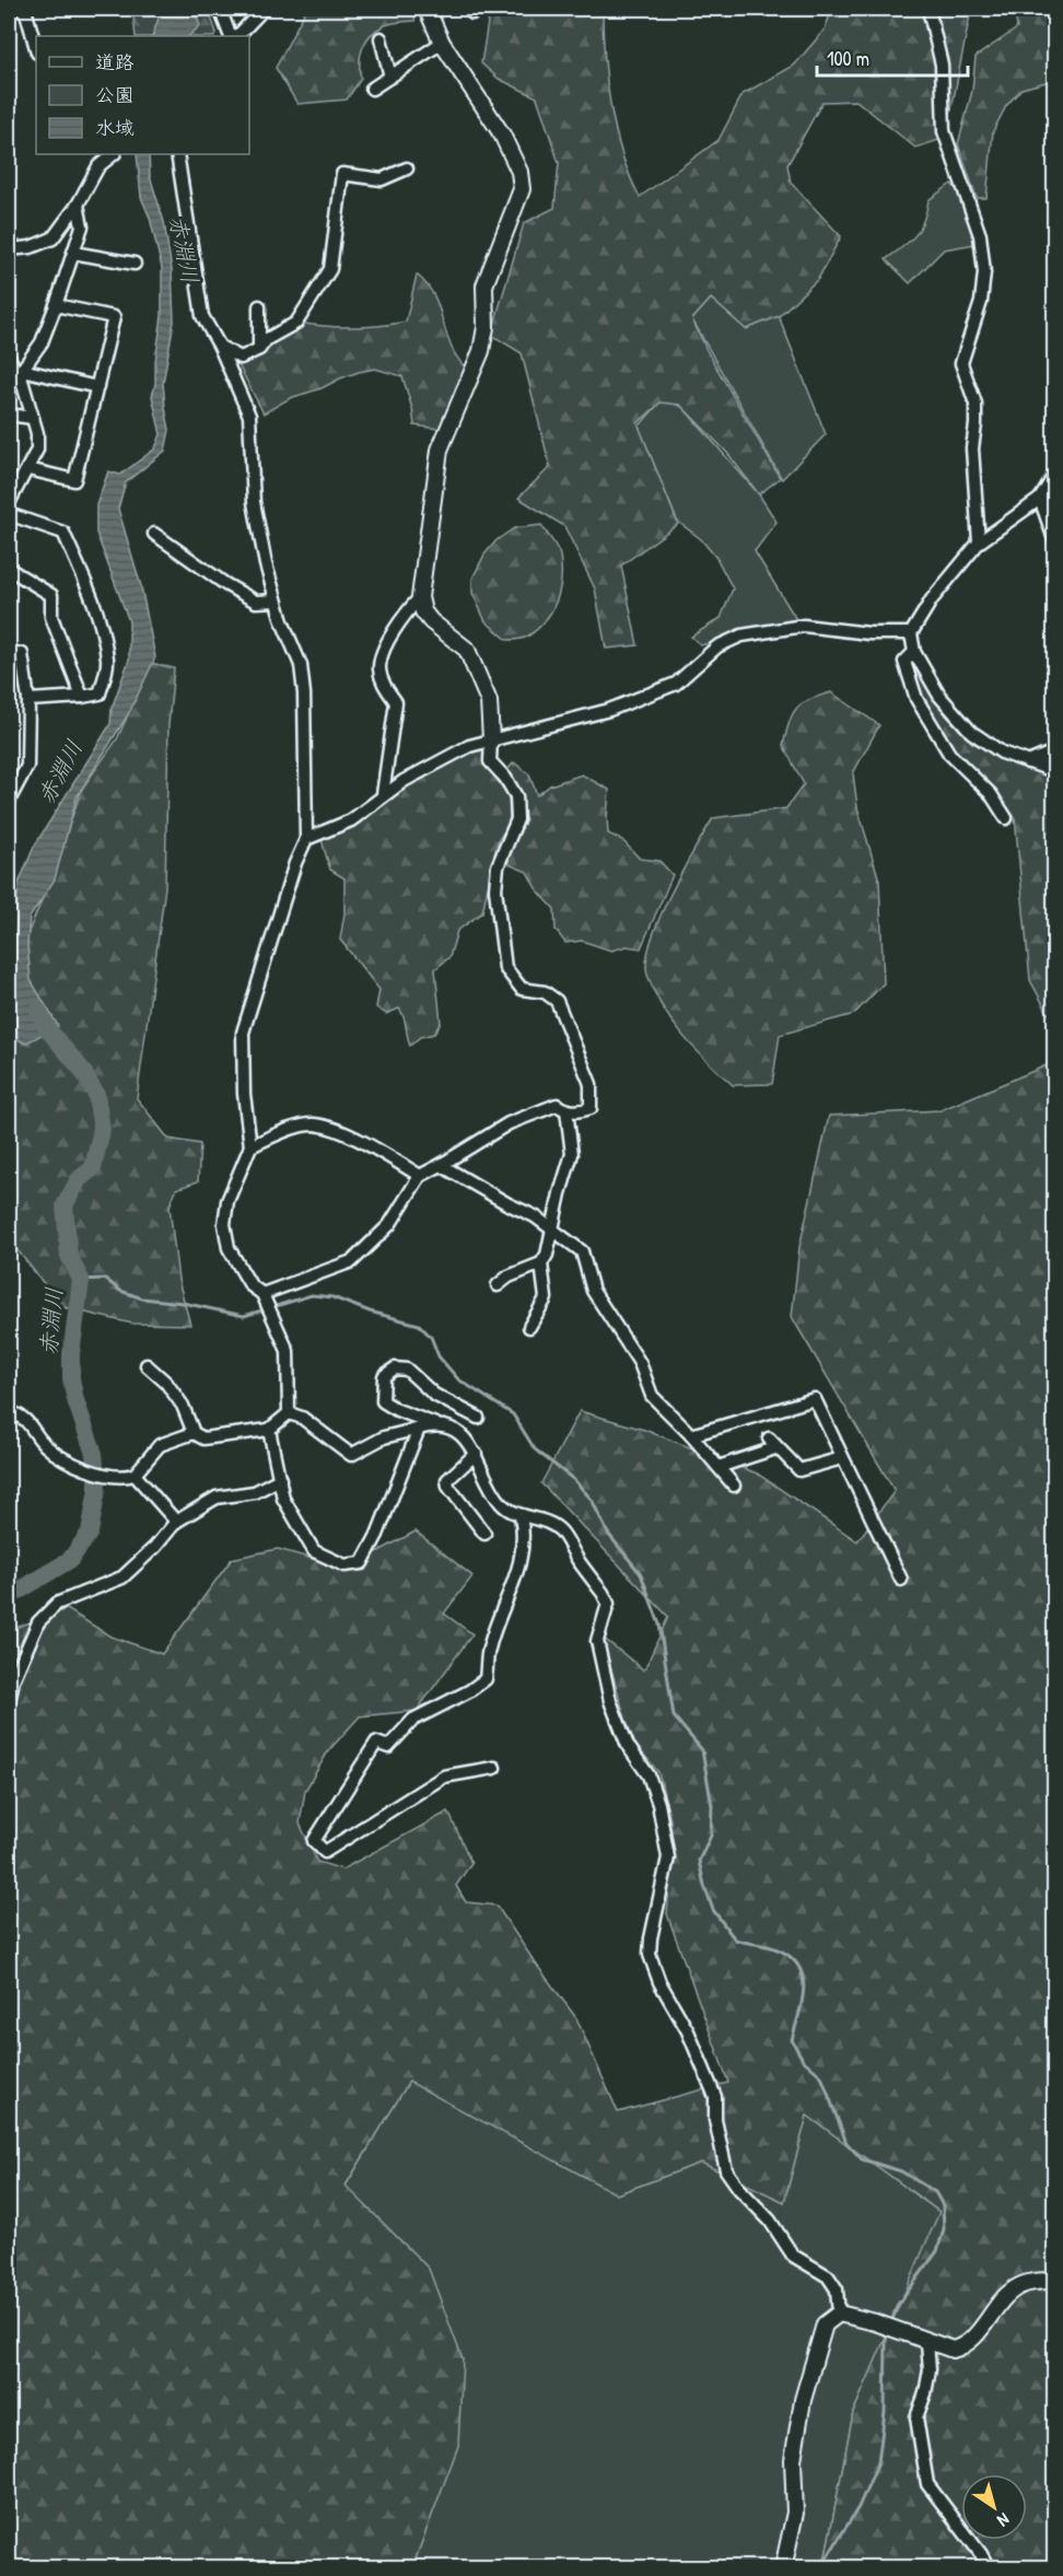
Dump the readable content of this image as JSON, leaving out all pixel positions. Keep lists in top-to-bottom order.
{
  "water": ["赤淵川"],
  "legend": ["道路", "公園", "水域"],
  "scale_bar": "100 m",
  "north": "bottom right"
}
